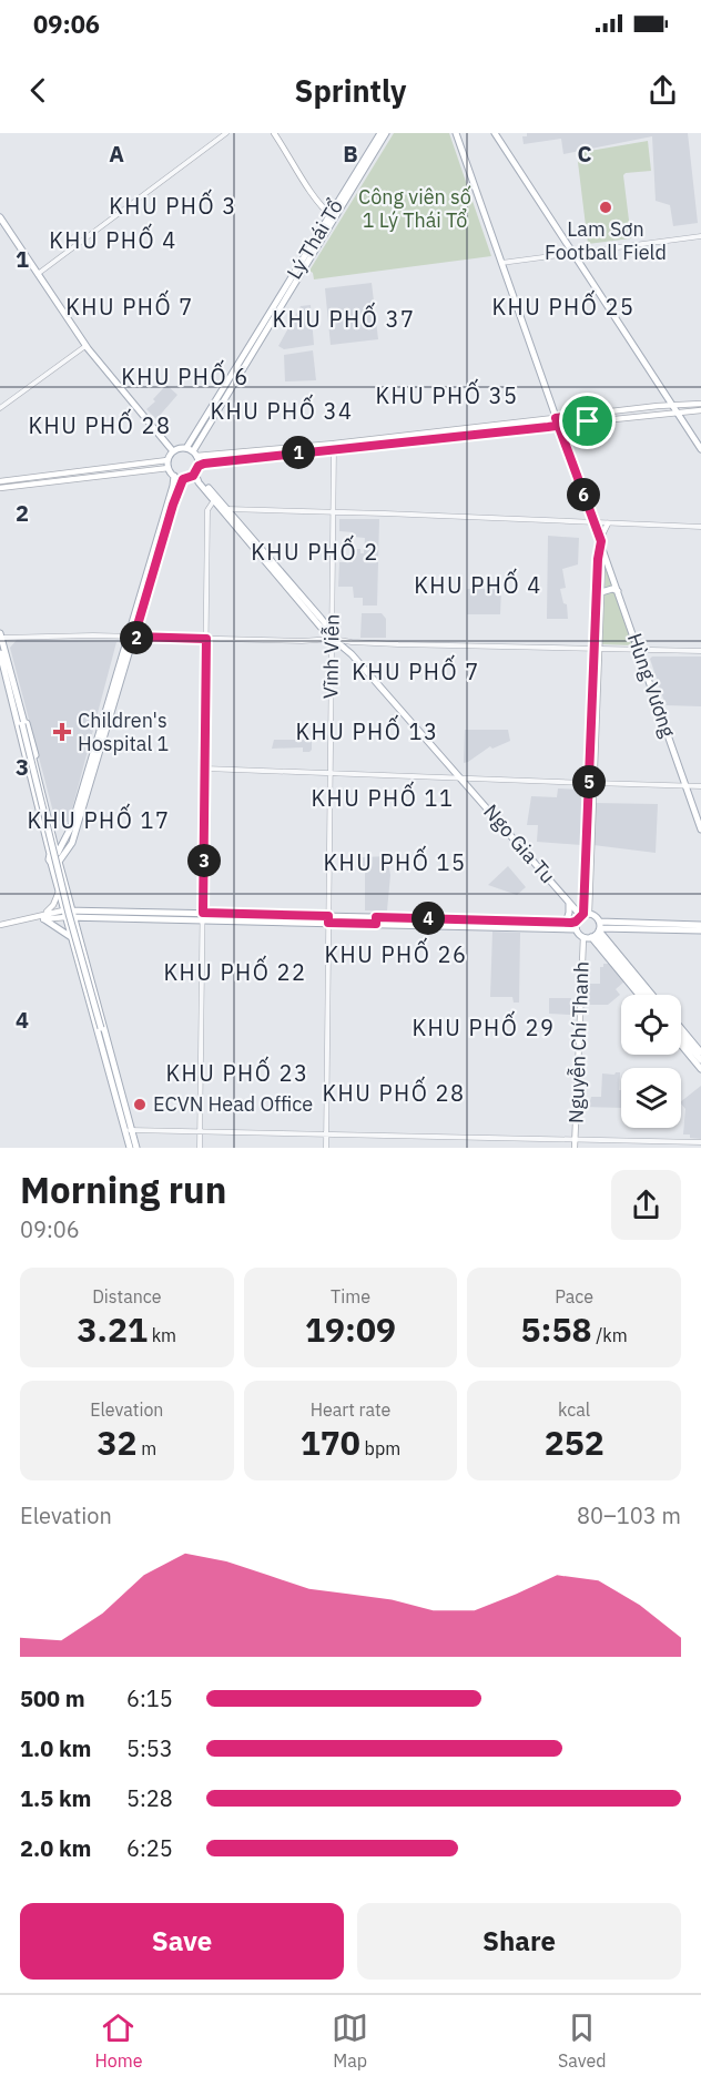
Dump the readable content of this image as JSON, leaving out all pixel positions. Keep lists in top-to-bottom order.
{
  "streets": {
    "main road": [
      "Lý Thái Tổ",
      "Hùng Vương",
      "Ngo Gia Tu",
      "Nguyễn Chí Thanh"
    ],
    "street": ["Vĩnh Viễn"]
  },
  "crossings": [
    ["Lý Thái Tổ", "Ngo Gia Tu"],
    ["Vĩnh Viễn", "Ngo Gia Tu"]
  ],
  "districts": [
    "KHU PHỐ 3",
    "KHU PHỐ 4",
    "KHU PHỐ 7",
    "KHU PHỐ 25",
    "KHU PHỐ 37",
    "KHU PHỐ 6",
    "KHU PHỐ 35",
    "KHU PHỐ 34",
    "KHU PHỐ 28",
    "KHU PHỐ 2",
    "KHU PHỐ 4",
    "KHU PHỐ 7",
    "KHU PHỐ 13",
    "KHU PHỐ 11",
    "KHU PHỐ 17",
    "KHU PHỐ 15",
    "KHU PHỐ 26",
    "KHU PHỐ 22",
    "KHU PHỐ 29",
    "KHU PHỐ 23",
    "KHU PHỐ 28"
  ],
  "parks": ["Công viên số 1 Lý Thái Tổ"],
  "places": {
    "other": ["Lam Sơn Football Field", "ECVN Head Office"],
    "health": ["Children's Hospital 1"]
  },
  "page": {
    "status": "09:06",
    "header": "Sprintly",
    "pins": [
      "1",
      "6",
      "2",
      "5",
      "3",
      "4"
    ],
    "heading": ["Morning run", "09:06"],
    "stats": [
      ["Distance", "3.21 km"],
      ["Time", "19:09"],
      ["Pace", "5:58 /km"],
      ["Elevation", "32 m"],
      ["Heart rate", "170 bpm"],
      ["kcal", "252"]
    ],
    "chart": ["Elevation", "80–103 m"],
    "list": [
      {
        "name": "500 m",
        "note": "6:15"
      },
      {
        "name": "1.0 km",
        "note": "5:53"
      },
      {
        "name": "1.5 km",
        "note": "5:28"
      },
      {
        "name": "2.0 km",
        "note": "6:25"
      }
    ],
    "buttons": ["Save", "Share"],
    "tabs": ["Home", "Map", "Saved"]
  },
  "grid": {
    "columns": ["A", "B", "C"],
    "rows": [
      "1",
      "2",
      "3",
      "4"
    ]
  }
}
